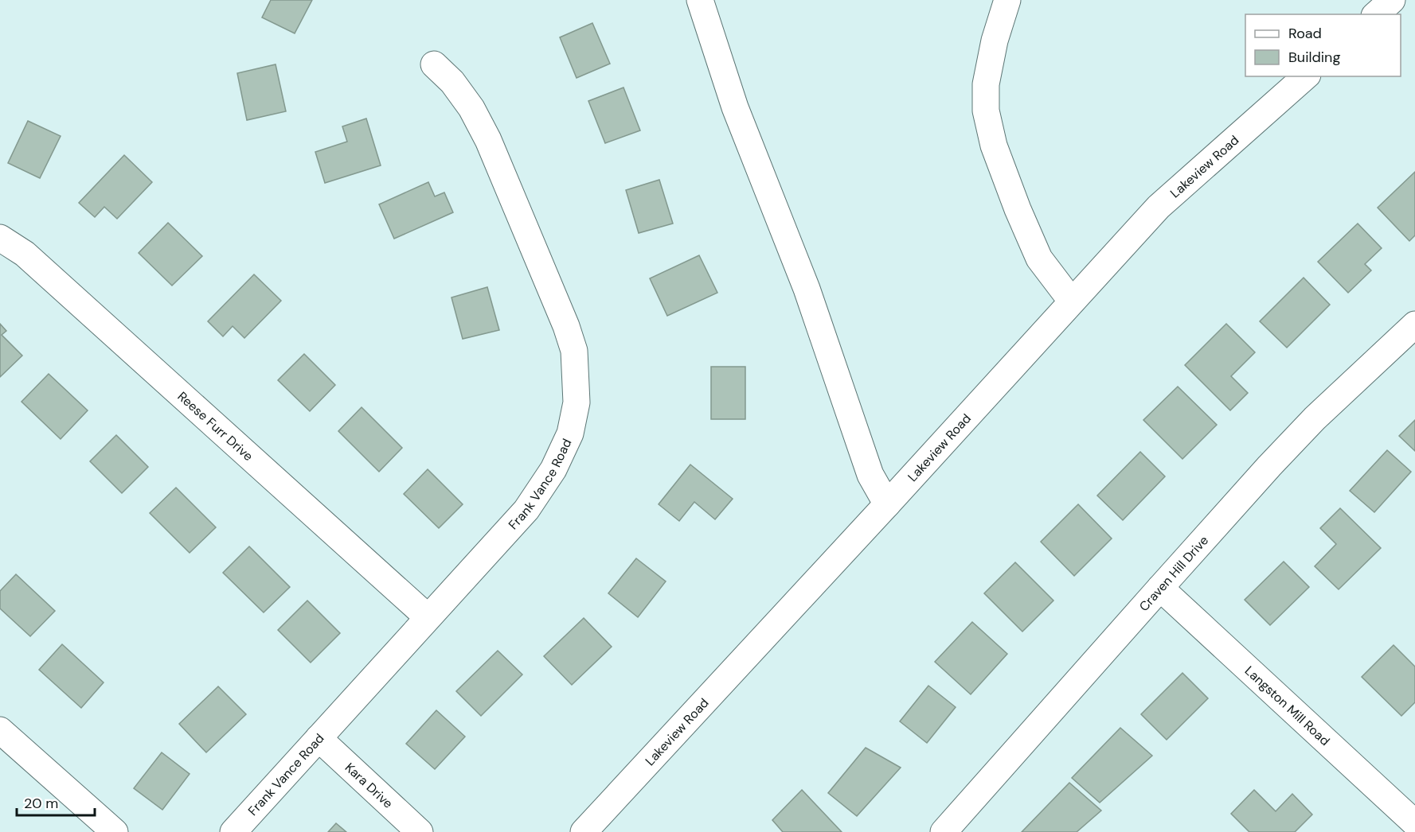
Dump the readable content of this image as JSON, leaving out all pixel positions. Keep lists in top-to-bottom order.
{
  "streets": {
    "street": [
      "Lakeview Road",
      "Reese Furr Drive",
      "Frank Vance Road",
      "Craven Hill Drive",
      "Langston Mill Road",
      "Kara Drive"
    ]
  },
  "crossings": [
    ["Reese Furr Drive", "Frank Vance Road"],
    ["Frank Vance Road", "Kara Drive"],
    ["Craven Hill Drive", "Langston Mill Road"]
  ],
  "legend": ["Road", "Building"],
  "scale_bar": "20 m"
}
